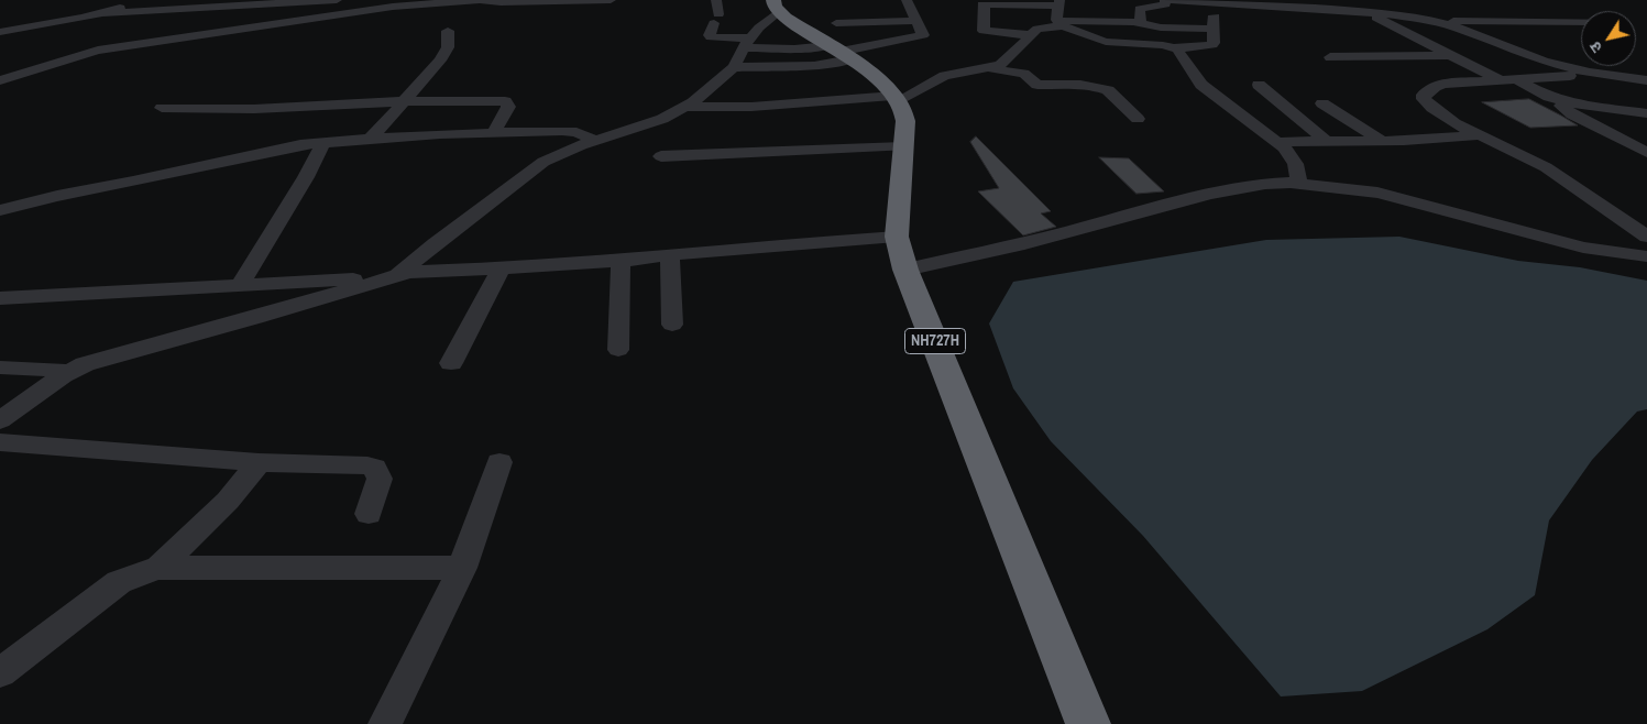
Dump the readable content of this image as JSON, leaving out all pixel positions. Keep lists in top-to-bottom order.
{
  "streets": {
    "highway": ["NH727H"]
  },
  "north": "bottom left"
}
